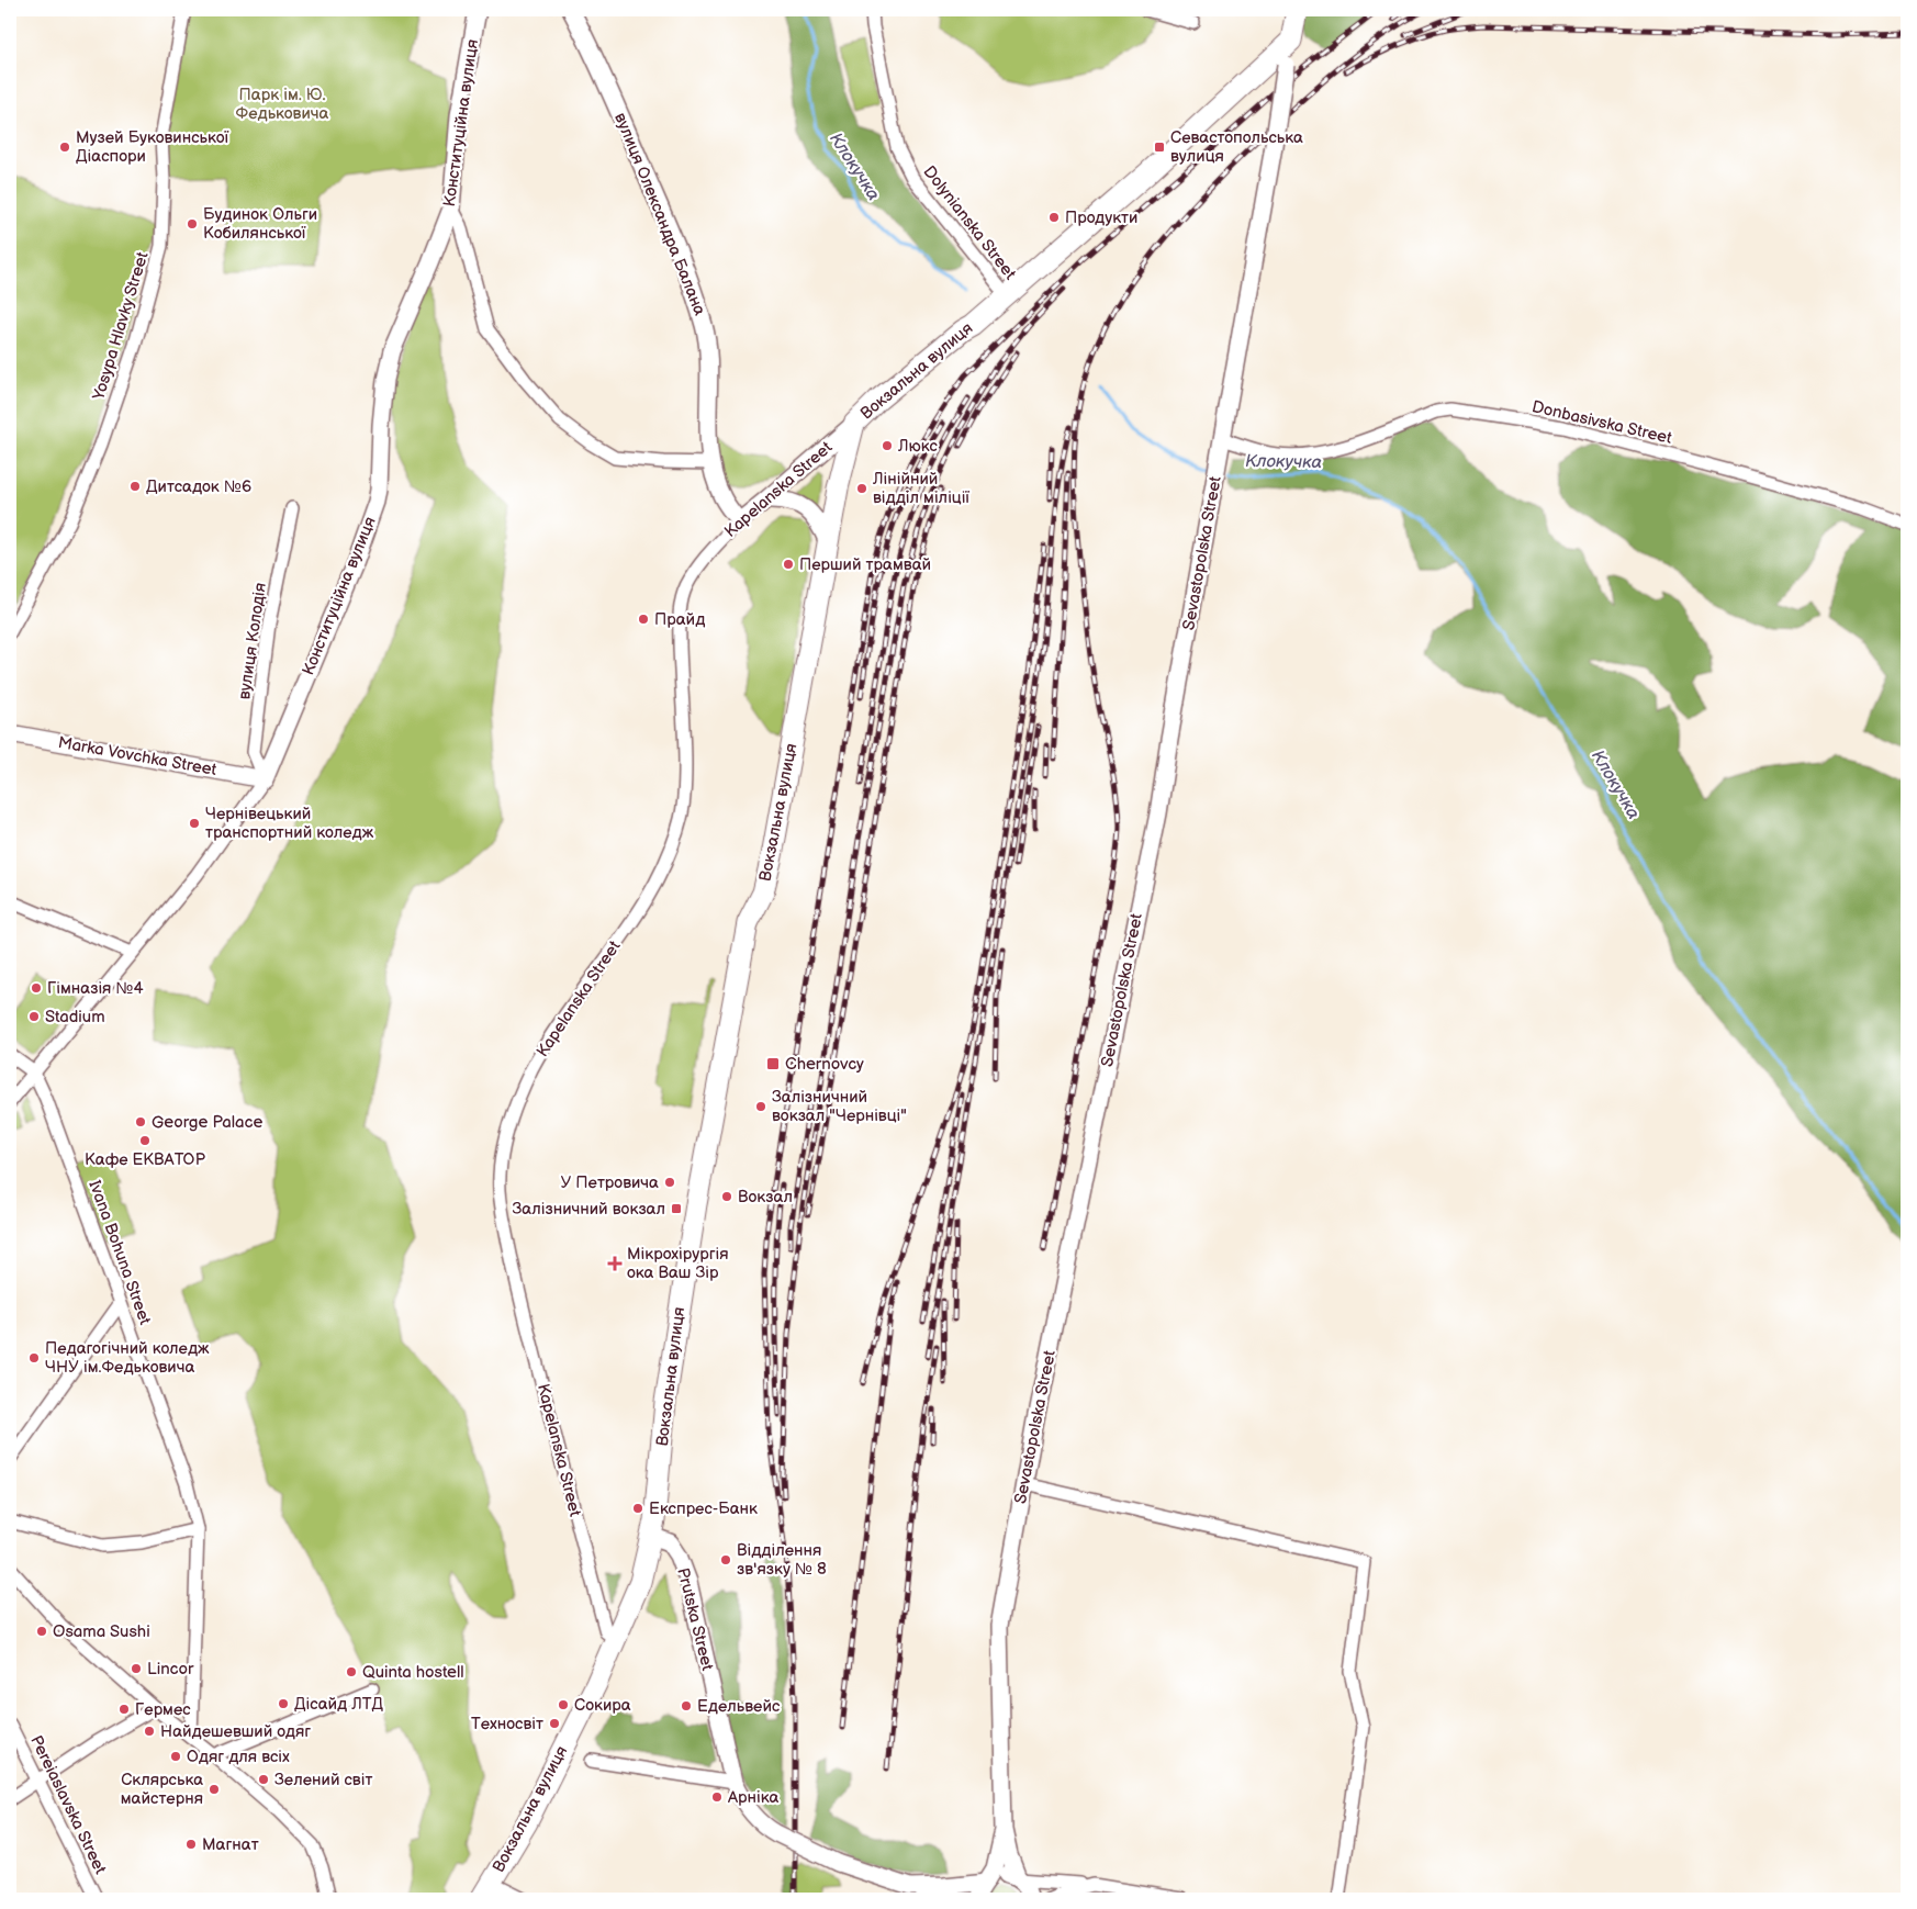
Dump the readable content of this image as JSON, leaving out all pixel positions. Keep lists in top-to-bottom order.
{
  "streets": {
    "main road": ["Вокзальна вулиця"],
    "street": [
      "Конституційна вулиця",
      "вулиця Олександра Балана",
      "Dolynianska Street",
      "Yosypa Hlavky Street",
      "Donbasivska Street",
      "Kapelanska Street",
      "Sevastopolska Street",
      "вулиця Колодія",
      "Marka Vovchka Street",
      "Ivana Bohuna Street",
      "Prutska Street",
      "Pereiaslavska Street"
    ]
  },
  "crossings": [
    ["Конституційна вулиця", "вулиця Колодія"],
    ["Конституційна вулиця", "Marka Vovchka Street"],
    ["Конституційна вулиця", "Ivana Bohuna Street"],
    ["вулиця Олександра Балана", "Kapelanska Street"],
    ["Dolynianska Street", "Вокзальна вулиця"],
    ["Вокзальна вулиця", "Kapelanska Street"],
    ["Вокзальна вулиця", "Sevastopolska Street"],
    ["Вокзальна вулиця", "Prutska Street"],
    ["Donbasivska Street", "Sevastopolska Street"],
    ["вулиця Колодія", "Marka Vovchka Street"]
  ],
  "water": ["Клокучка"],
  "parks": ["Парк ім. Ю. Федьковича"],
  "places": {
    "other": [
      "Музей Буковинської Діаспори",
      "Продукти",
      "Будинок Ольги Кобилянської",
      "Люкс",
      "Дитсадок №6",
      "Лінійний відділ міліції",
      "Перший трамвай",
      "Прайд",
      "Чернівецький транспортний коледж",
      "Гімназія №4",
      "Stadium",
      "Залізничний вокзал \"Чернівці\"",
      "George Palace",
      "Кафе ЕКВАТОР",
      "У Петровича",
      "Вокзал",
      "Педагогічний коледж ЧНУ ім.Федьковича",
      "Eкспрес-Банк",
      "Відділення зв'язку № 8",
      "Osama Sushi",
      "Lincor",
      "Quinta hostell",
      "Дісайд ЛТД",
      "Сокира",
      "Едельвейс",
      "Гермес",
      "Техносвіт",
      "Найдешевший одяг",
      "Одяг для всіх",
      "Зелений світ",
      "Склярська майстерня",
      "Арніка",
      "Магнат"
    ],
    "transit": ["Севастопольська вулиця", "Chernovcy", "Залізничний вокзал"],
    "health": ["Мікрохірургія ока Ваш Зір"]
  }
}
